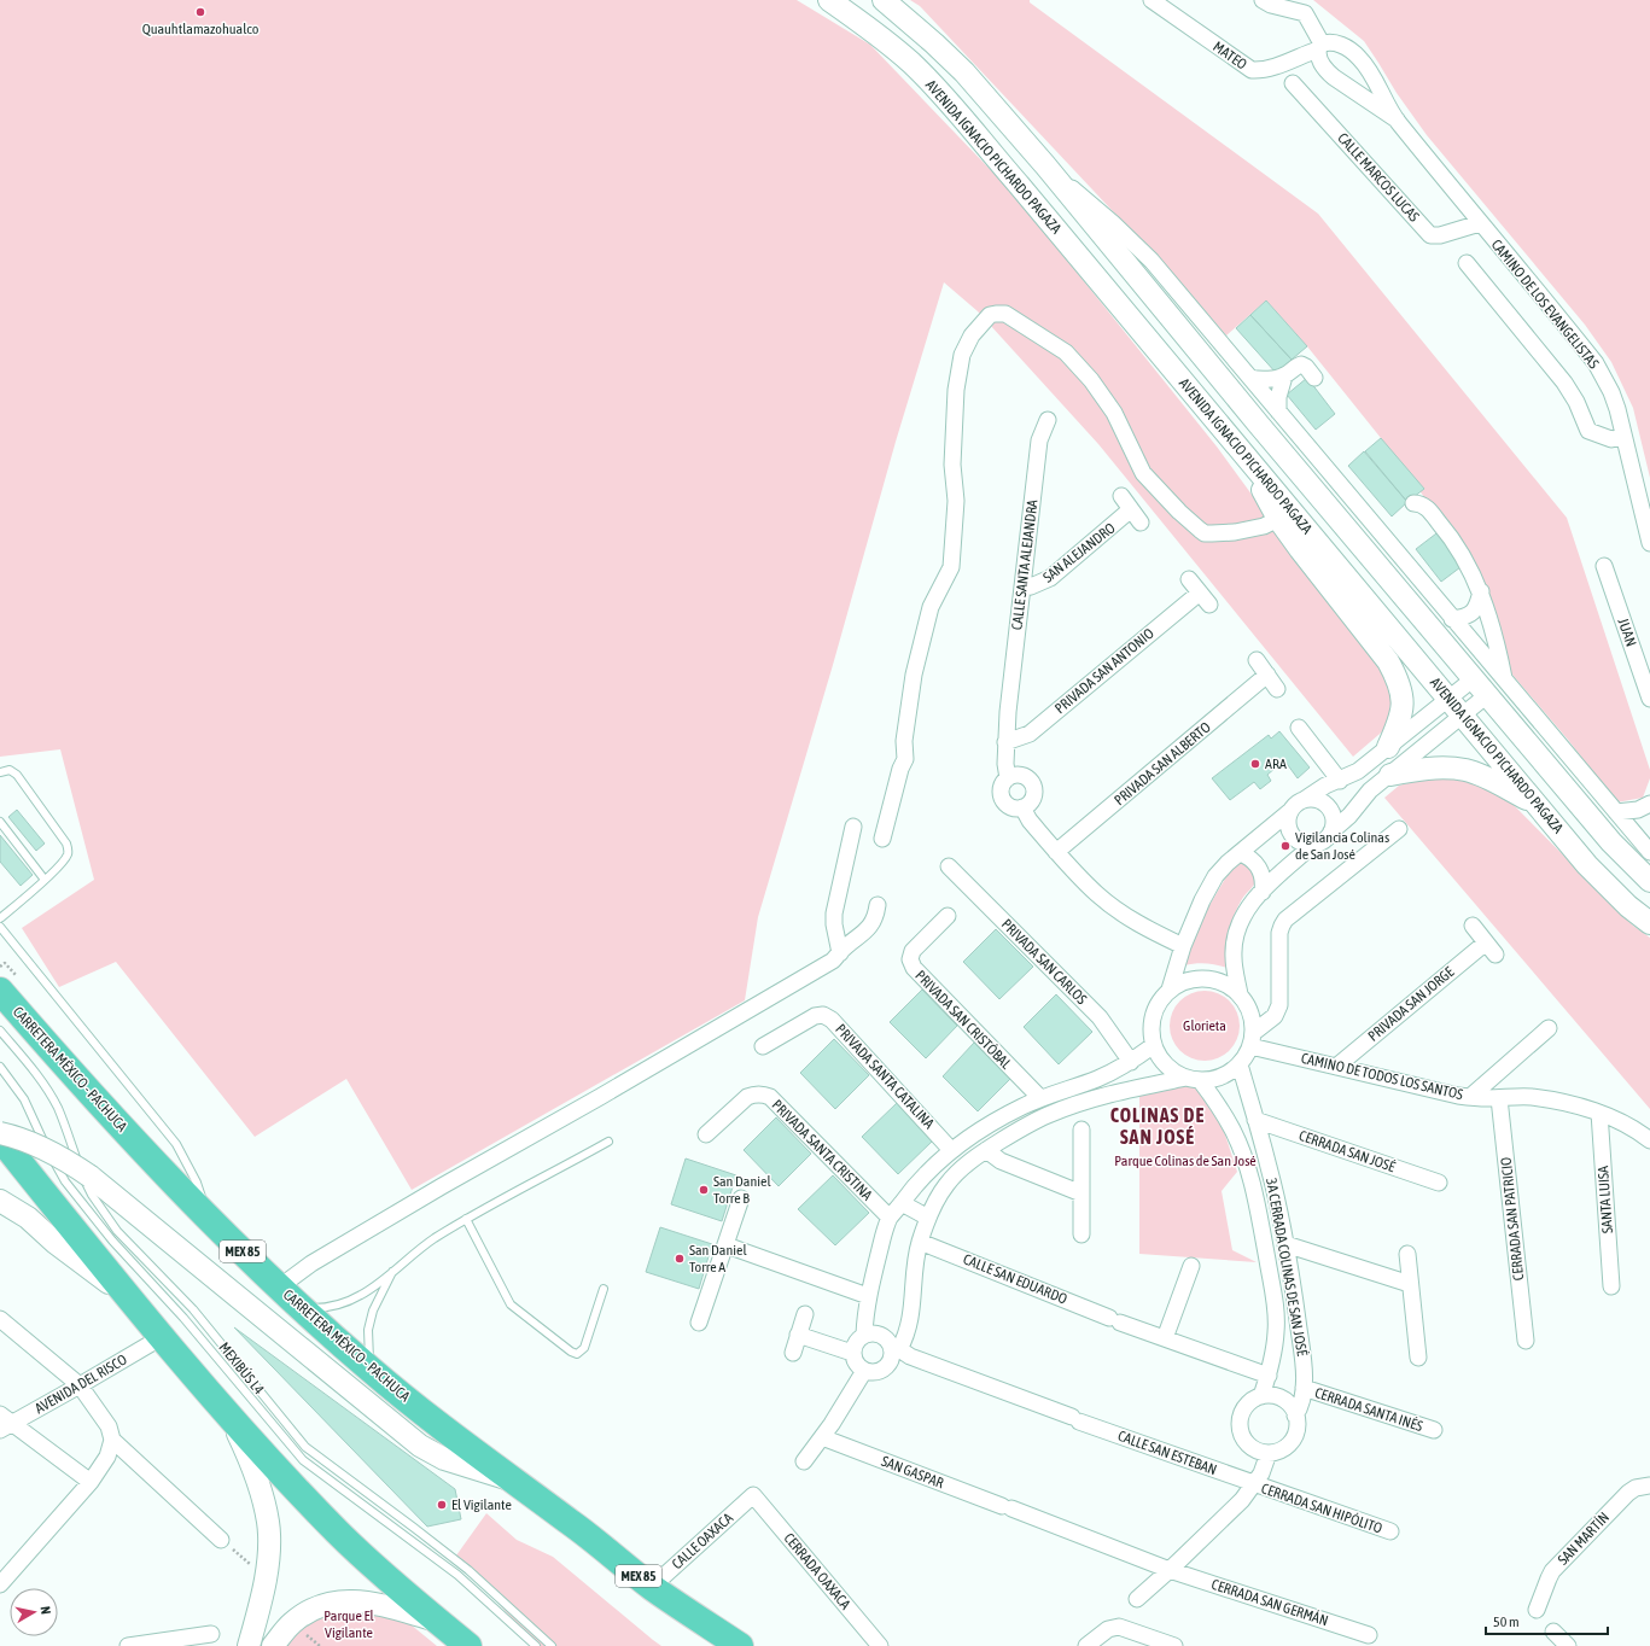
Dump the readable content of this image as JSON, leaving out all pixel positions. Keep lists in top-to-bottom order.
{
  "streets": {
    "highway": ["CARRETERA MÉXICO - PACHUCA", "MEX 85"],
    "main road": ["AVENIDA IGNACIO PICHARDO PAGAZA"],
    "street": [
      "MATEO",
      "CALLE MARCOS LUCAS",
      "CAMINO DE LOS EVANGELISTAS",
      "SAN ALEJANDRO",
      "CALLE SANTA ALEJANDRA",
      "JUAN",
      "PRIVADA SAN ANTONIO",
      "PRIVADA SAN ALBERTO",
      "PRIVADA SAN CARLOS",
      "PRIVADA SAN JORGE",
      "PRIVADA SAN CRISTÓBAL",
      "PRIVADA SANTA CATALINA",
      "CAMINO DE TODOS LOS SANTOS",
      "PRIVADA SANTA CRISTINA",
      "CERRADA SAN JOSÉ",
      "SANTA LUISA",
      "CERRADA SAN PATRICIO",
      "3A CERRADA COLINAS DE SAN JOSÉ",
      "CALLE SAN EDUARDO",
      "AVENIDA DEL RISCO",
      "CERRADA SANTA INÉS",
      "CALLE SAN ESTEBAN",
      "SAN GASPAR",
      "CERRADA SAN HIPÓLITO",
      "SAN MARTÍN",
      "CALLE OAXACA",
      "CERRADA OAXACA",
      "CERRADA SAN GERMÁN"
    ],
    "lane": ["MEXIBÚS L4"]
  },
  "crossings": [
    ["MATEO", "CAMINO DE LOS EVANGELISTAS"],
    ["CALLE MARCOS LUCAS", "CAMINO DE LOS EVANGELISTAS"],
    ["SAN ALEJANDRO", "CALLE SANTA ALEJANDRA"],
    ["CALLE SANTA ALEJANDRA", "PRIVADA SAN ANTONIO"],
    ["PRIVADA SAN JORGE", "CAMINO DE TODOS LOS SANTOS"],
    ["CARRETERA MÉXICO - PACHUCA", "CALLE OAXACA"],
    ["CAMINO DE TODOS LOS SANTOS", "SANTA LUISA"],
    ["CAMINO DE TODOS LOS SANTOS", "CERRADA SAN PATRICIO"],
    ["CAMINO DE TODOS LOS SANTOS", "3A CERRADA COLINAS DE SAN JOSÉ"],
    ["CERRADA SAN JOSÉ", "3A CERRADA COLINAS DE SAN JOSÉ"],
    ["3A CERRADA COLINAS DE SAN JOSÉ", "CALLE SAN EDUARDO"],
    ["3A CERRADA COLINAS DE SAN JOSÉ", "CERRADA SANTA INÉS"],
    ["CALLE SAN ESTEBAN", "CERRADA SAN HIPÓLITO"],
    ["SAN GASPAR", "CERRADA SAN GERMÁN"],
    ["CALLE OAXACA", "CERRADA OAXACA"]
  ],
  "districts": ["COLINAS DE SAN JOSÉ"],
  "parks": ["Glorieta", "Parque Colinas de San José", "Parque El Vigilante"],
  "places": [
    "Quauhtlamazohualco",
    "ARA",
    "Vigilancia Colinas de San José",
    "San Daniel Torre B",
    "San Daniel Torre A",
    "El Vigilante"
  ],
  "scale_bar": "50 m",
  "north": "right"
}
